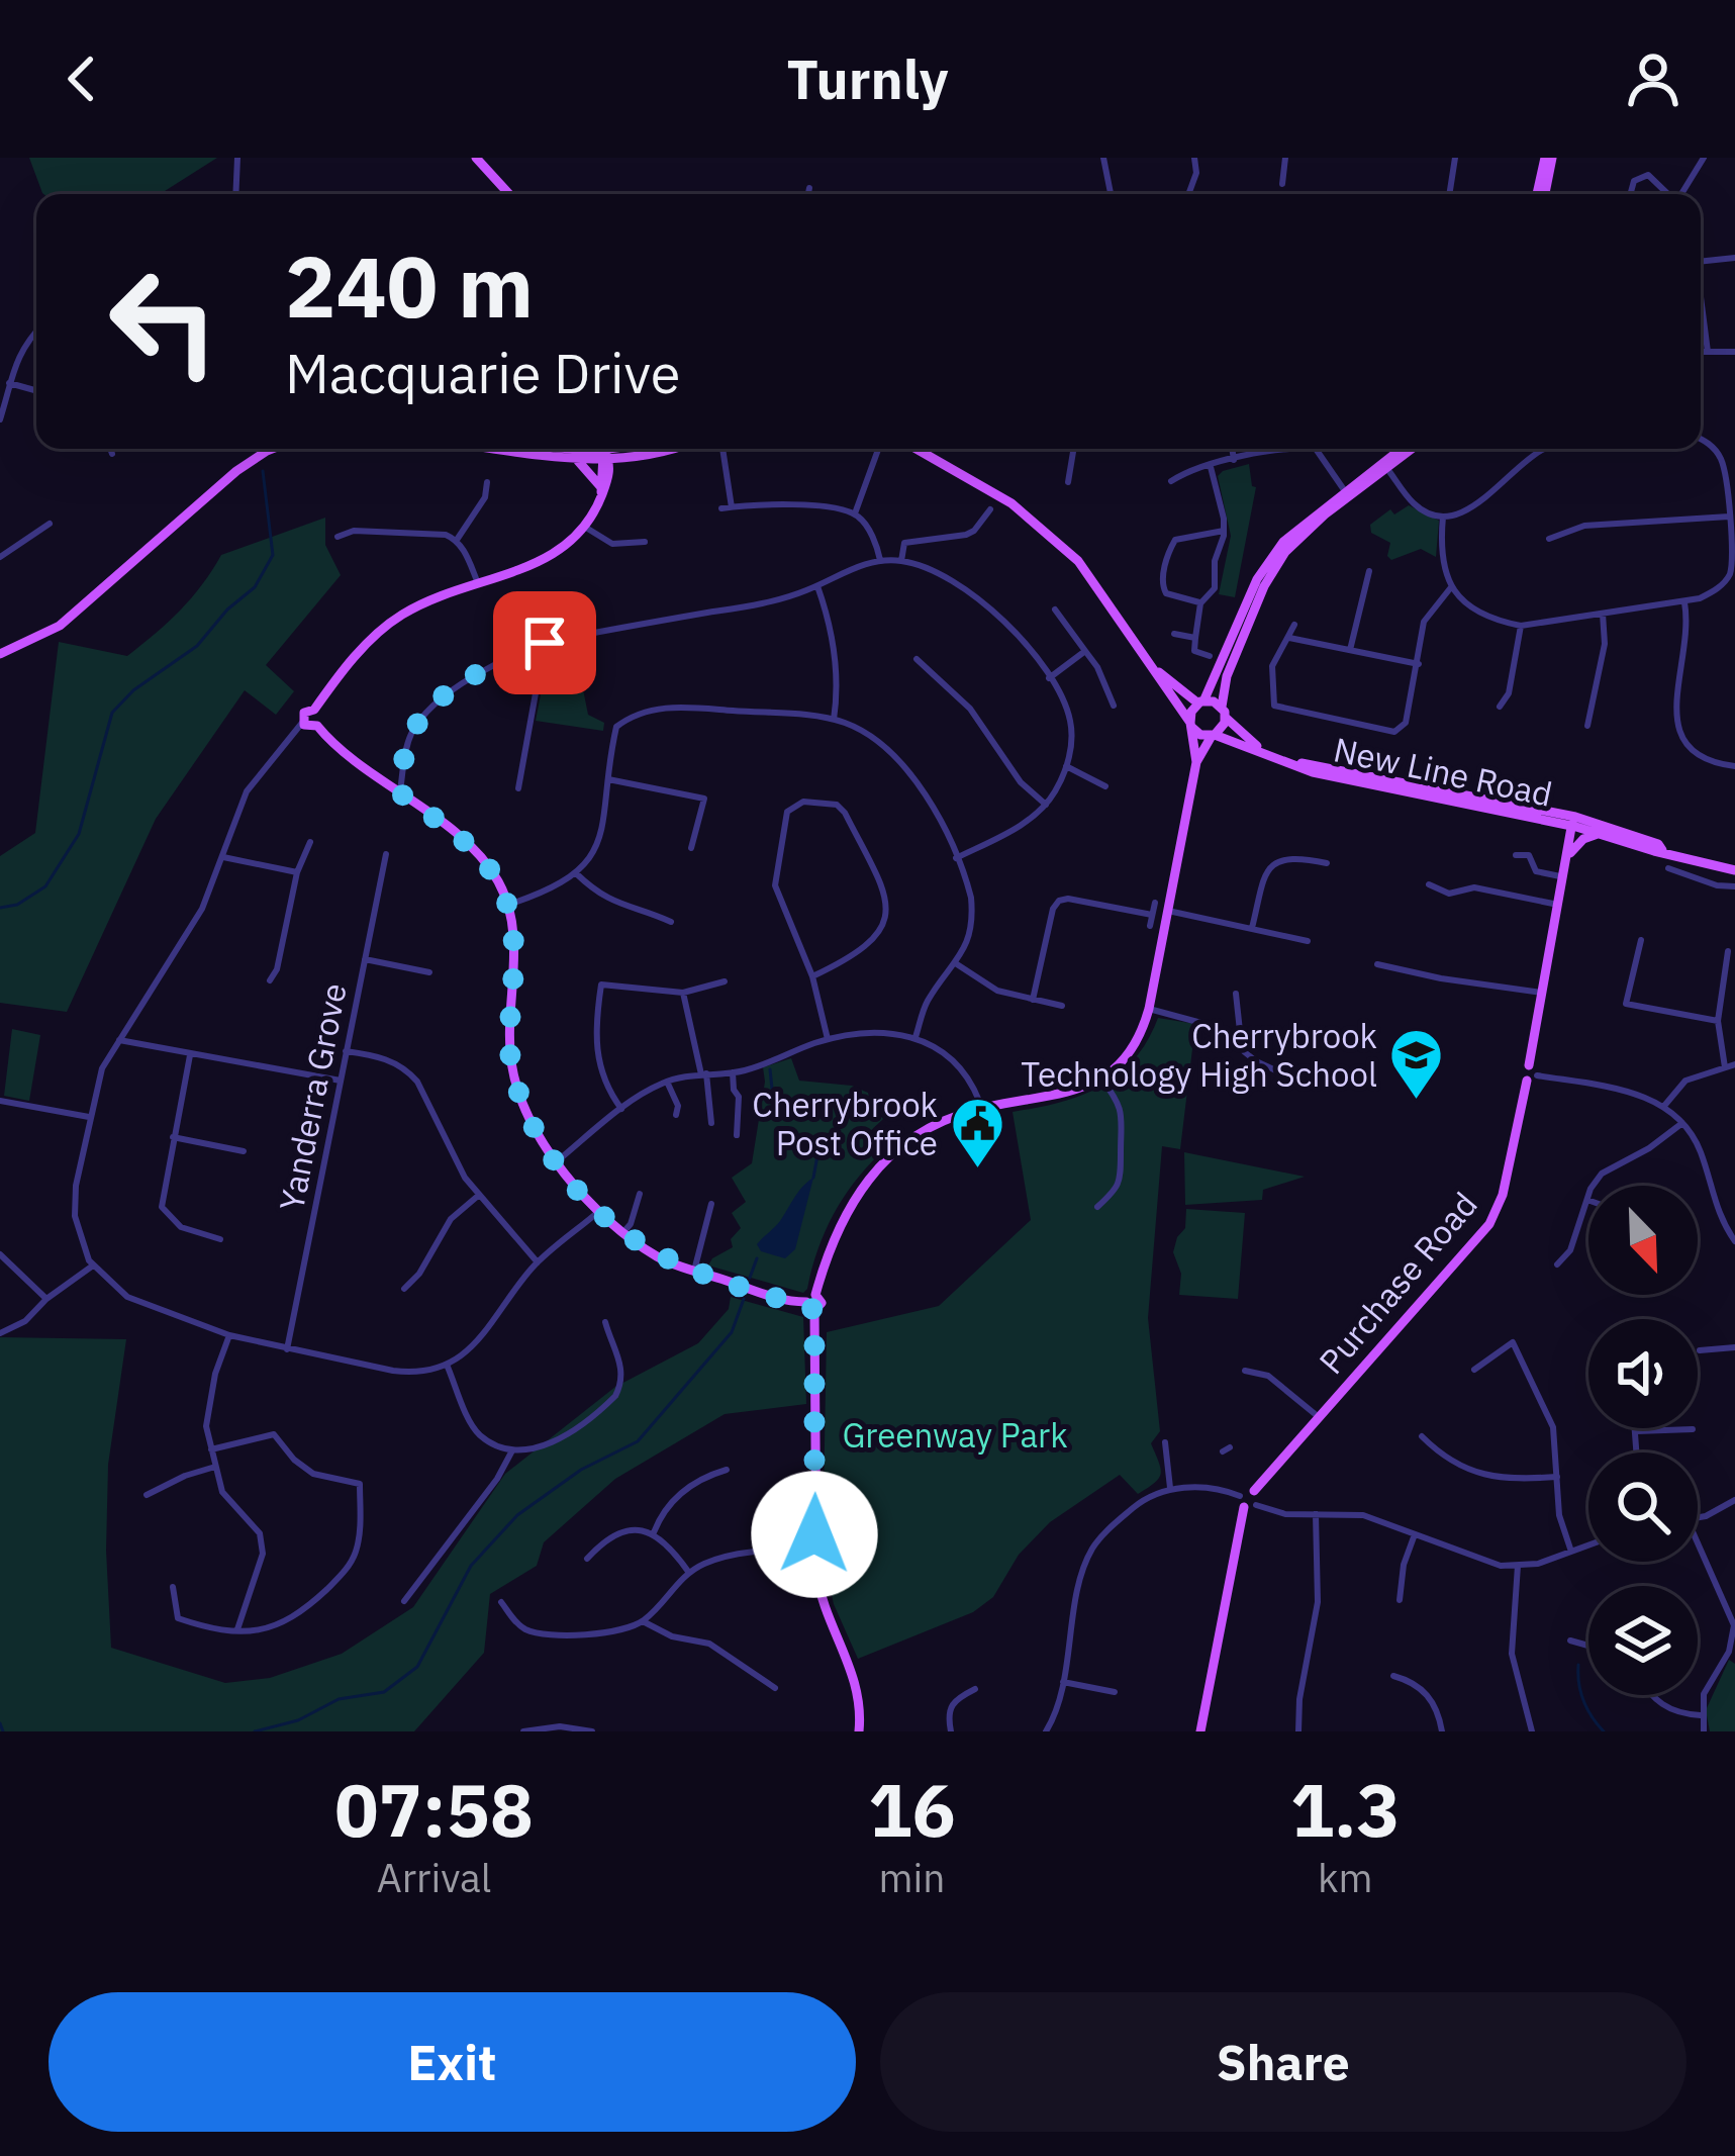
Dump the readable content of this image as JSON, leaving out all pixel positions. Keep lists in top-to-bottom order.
{
  "streets": {
    "main road": ["New Line Road", "Purchase Road"],
    "street": ["Yanderra Grove"]
  },
  "parks": ["Greenway Park"],
  "places": {
    "school or university": ["Cherrybrook Technology High School"],
    "public building": ["Cherrybrook Post Office"]
  },
  "north": "bottom right",
  "page": {
    "header": "Turnly",
    "turn": ["240 m", "Macquarie Drive"],
    "eta": [
      "07:58",
      "Arrival",
      "16",
      "min",
      "1.3",
      "km"
    ],
    "buttons": ["Exit", "Share"]
  }
}
